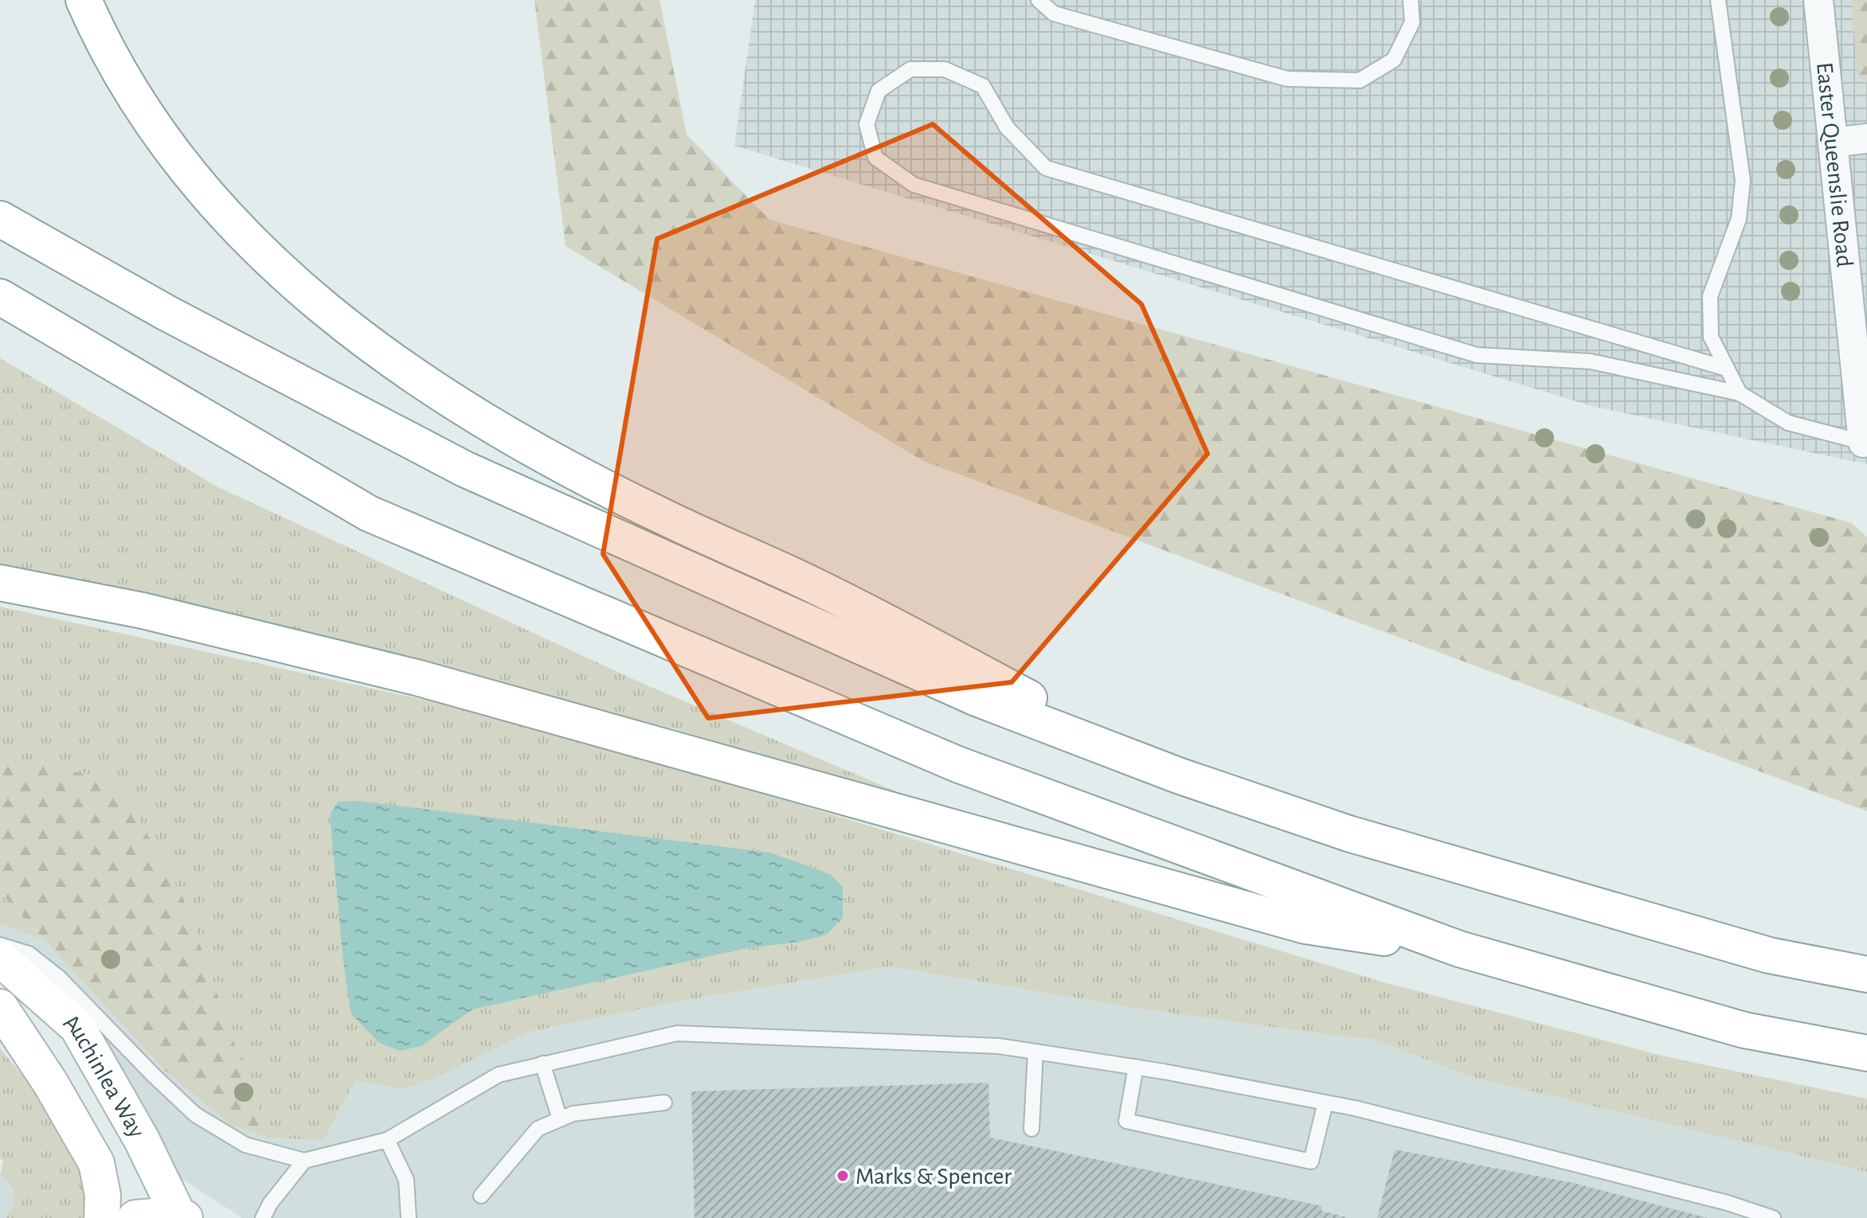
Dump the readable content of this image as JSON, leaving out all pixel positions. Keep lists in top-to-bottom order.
{
  "streets": {
    "main road": ["Auchinlea Way"],
    "street": ["Easter Queenslie Road"]
  },
  "places": ["Marks & Spencer"]
}
